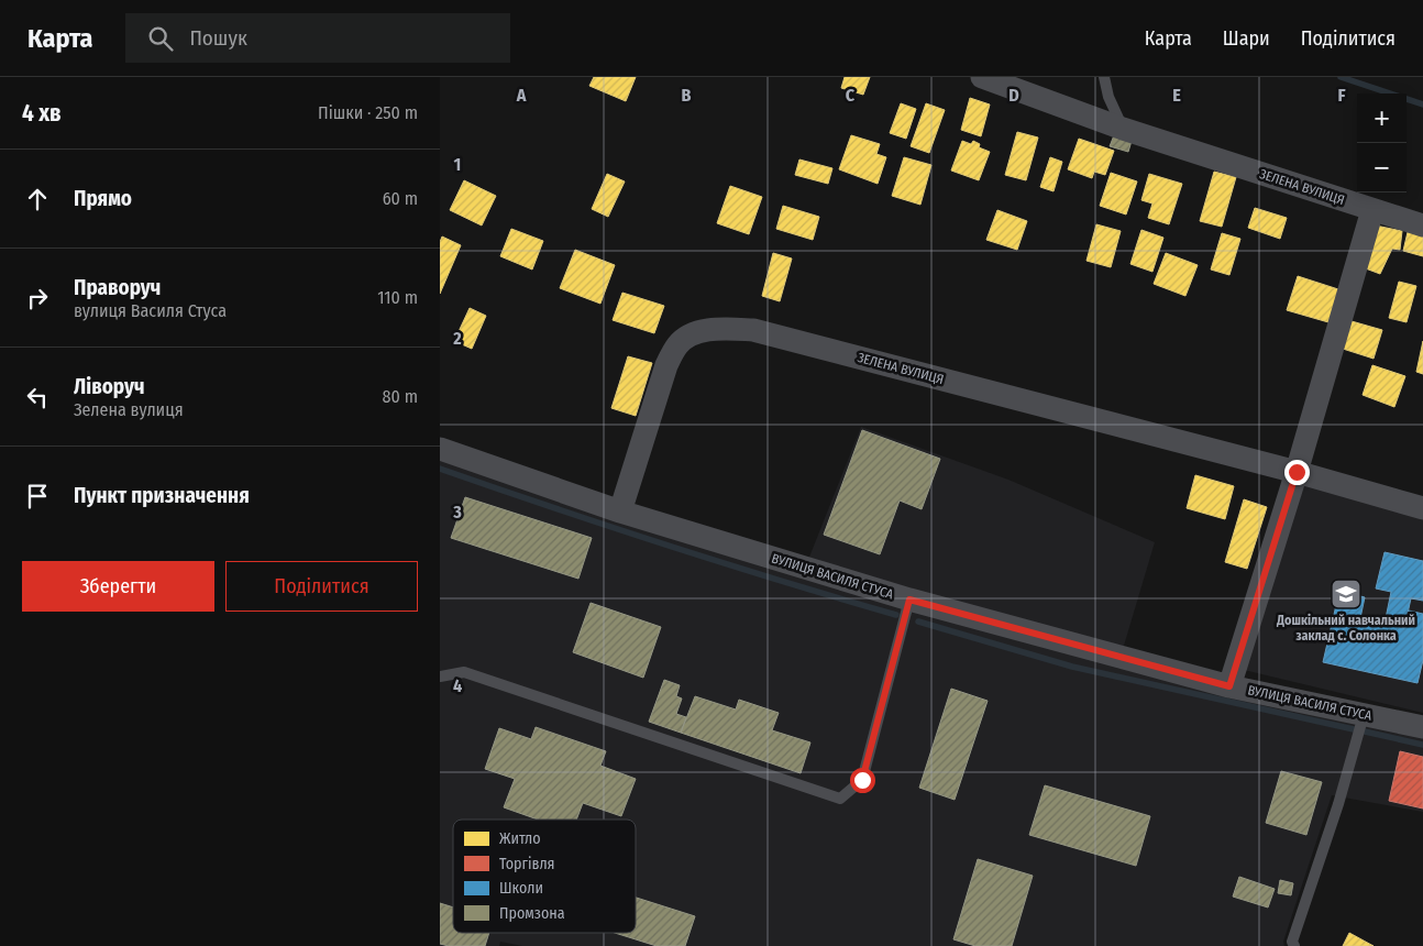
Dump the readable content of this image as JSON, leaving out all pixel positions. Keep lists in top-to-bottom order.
{
  "streets": {
    "street": ["ЗЕЛЕНА ВУЛИЦЯ", "ВУЛИЦЯ ВАСИЛЯ СТУСА"]
  },
  "crossings": [
    ["ЗЕЛЕНА ВУЛИЦЯ", "ВУЛИЦЯ ВАСИЛЯ СТУСА"]
  ],
  "places": {
    "school or university": ["Дошкільний навчальний заклад с. Солонка"]
  },
  "legend": [
    "Житло",
    "Торгівля",
    "Школи",
    "Промзона"
  ],
  "page": {
    "header": "Карта",
    "search": "Пошук",
    "nav": ["Карта", "Шари", "Поділитися"],
    "heading": ["4 хв", "Пішки · 250 m"],
    "map_buttons": ["+", "−"],
    "list": [
      ["Прямо", "60 m"],
      ["Праворуч", "вулиця Василя Стуса", "110 m"],
      ["Ліворуч", "Зелена вулиця", "80 m"],
      "Пункт призначення"
    ],
    "buttons": ["Зберегти", "Поділитися"]
  },
  "grid": {
    "columns": [
      "A",
      "B",
      "C",
      "D",
      "E",
      "F"
    ],
    "rows": [
      "1",
      "2",
      "3",
      "4"
    ]
  }
}
